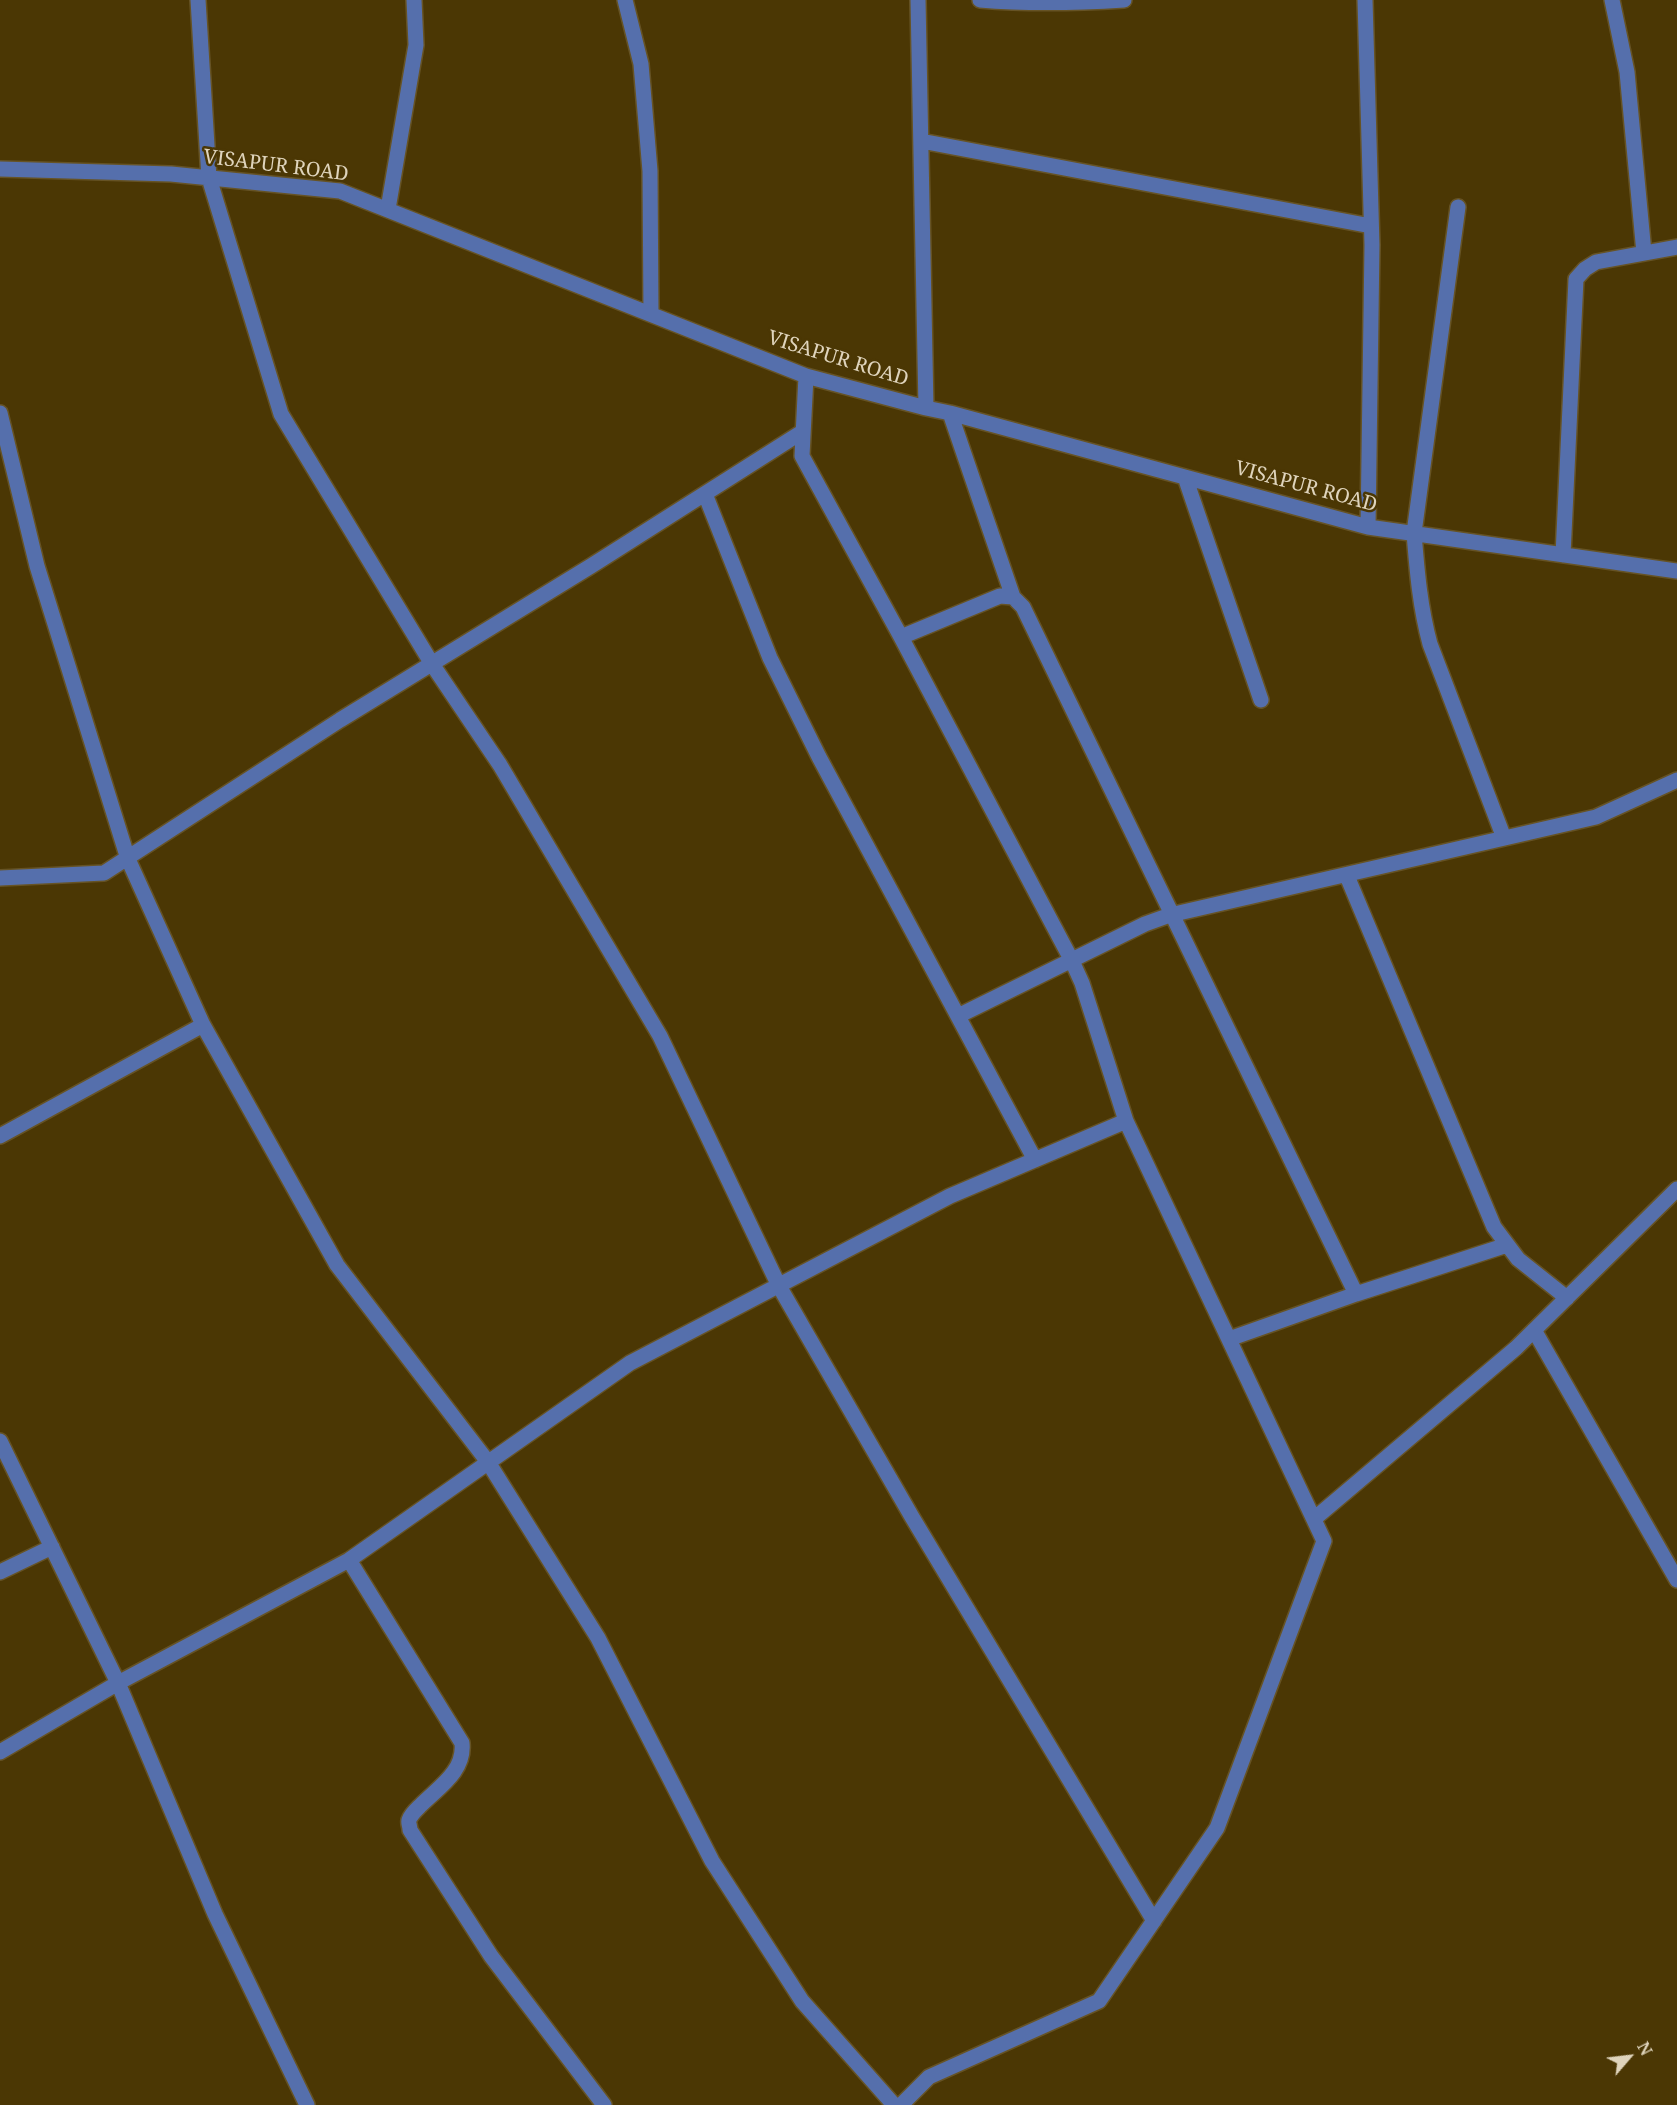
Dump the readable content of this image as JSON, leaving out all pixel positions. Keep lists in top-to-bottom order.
{
  "streets": {
    "street": ["VISAPUR ROAD"]
  },
  "north": "top right"
}
